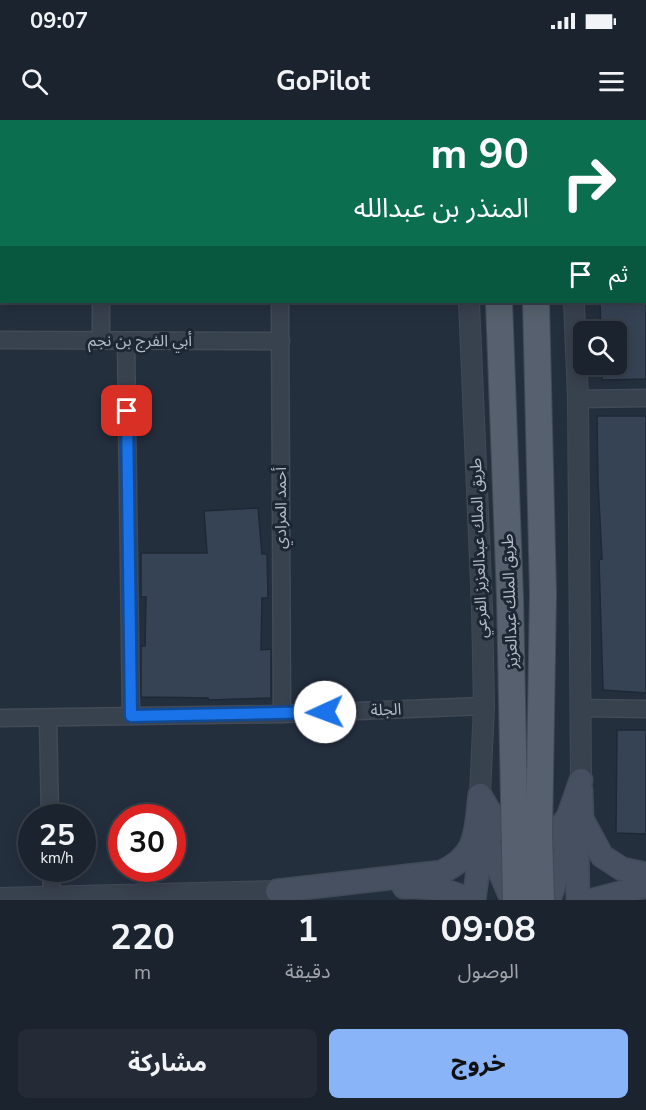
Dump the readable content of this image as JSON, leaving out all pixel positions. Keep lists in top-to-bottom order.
{
  "streets": {
    "main road": ["طريق الملك عبدالعزيز"],
    "street": [
      "أبي الفرج بن نجم",
      "أحمد المرادي",
      "طريق الملك عبدالعزيز الفرعي",
      "الجلة"
    ]
  },
  "crossings": [
    ["أبي الفرج بن نجم", "أحمد المرادي"],
    ["أحمد المرادي", "الجلة"],
    ["طريق الملك عبدالعزيز الفرعي", "الجلة"]
  ],
  "page": {
    "status": "09:07",
    "header": "GoPilot",
    "turn": ["90 m", "المنذر بن عبدالله"],
    "then": "ثم",
    "speed": "25 km/h",
    "limit": "30",
    "eta": [
      "09:08",
      "الوصول",
      "1",
      "دقيقة",
      "220",
      "m"
    ],
    "buttons": ["خروج", "مشاركة"]
  }
}
